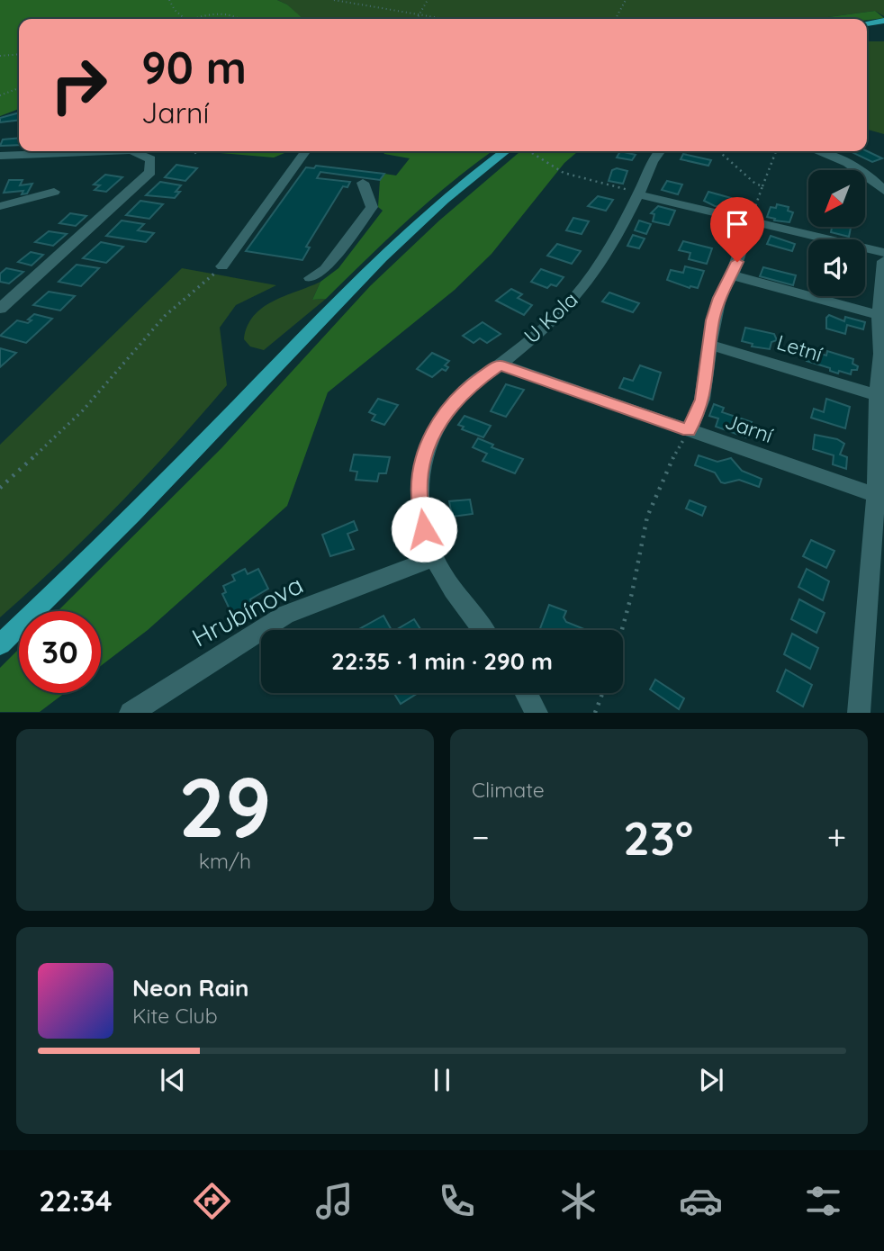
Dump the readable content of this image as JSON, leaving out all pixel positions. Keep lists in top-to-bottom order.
{
  "streets": {
    "street": [
      "U Kola",
      "Letní",
      "Jarní",
      "Hrubínova"
    ]
  },
  "crossings": [
    ["U Kola", "Jarní"],
    ["U Kola", "Hrubínova"]
  ],
  "north": "bottom left",
  "page": {
    "turn": ["90 m", "Jarní"],
    "limit": "30",
    "trip": "22:35 · 1 min · 290 m",
    "tile": [
      ["29", "km/h"],
      "Climate"
    ],
    "heat": ["−", "23°", "+"],
    "song": ["Neon Rain", "Kite Club"],
    "tabs": "22:34"
  }
}
